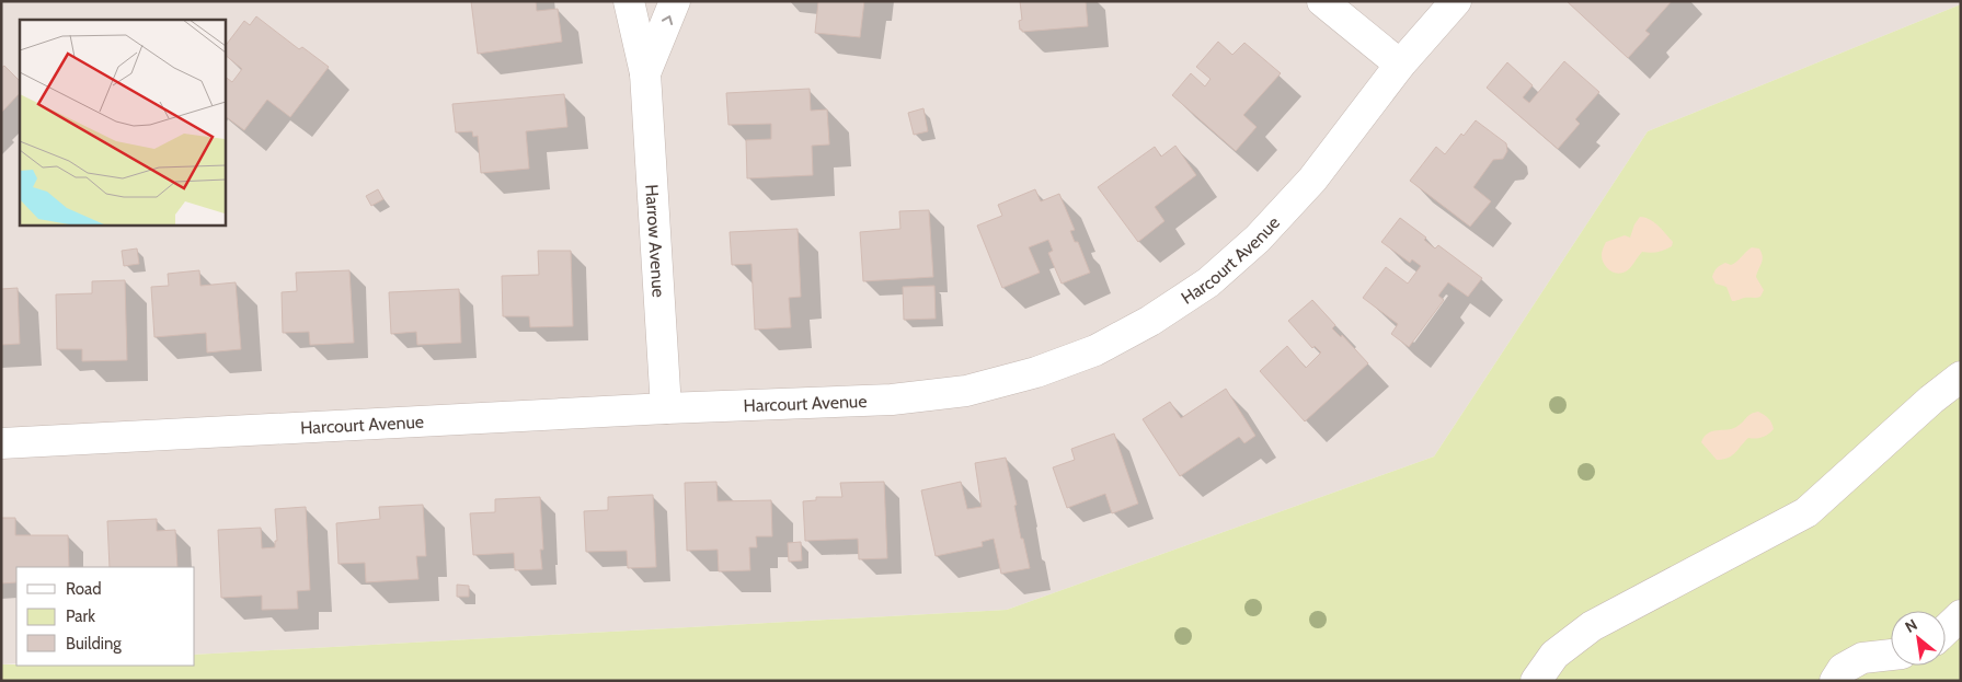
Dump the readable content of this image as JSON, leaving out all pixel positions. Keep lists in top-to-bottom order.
{
  "streets": {
    "street": ["Harrow Avenue", "Harcourt Avenue"]
  },
  "crossings": [
    ["Harrow Avenue", "Harcourt Avenue"]
  ],
  "legend": ["Road", "Park", "Building"],
  "north": "top left"
}
